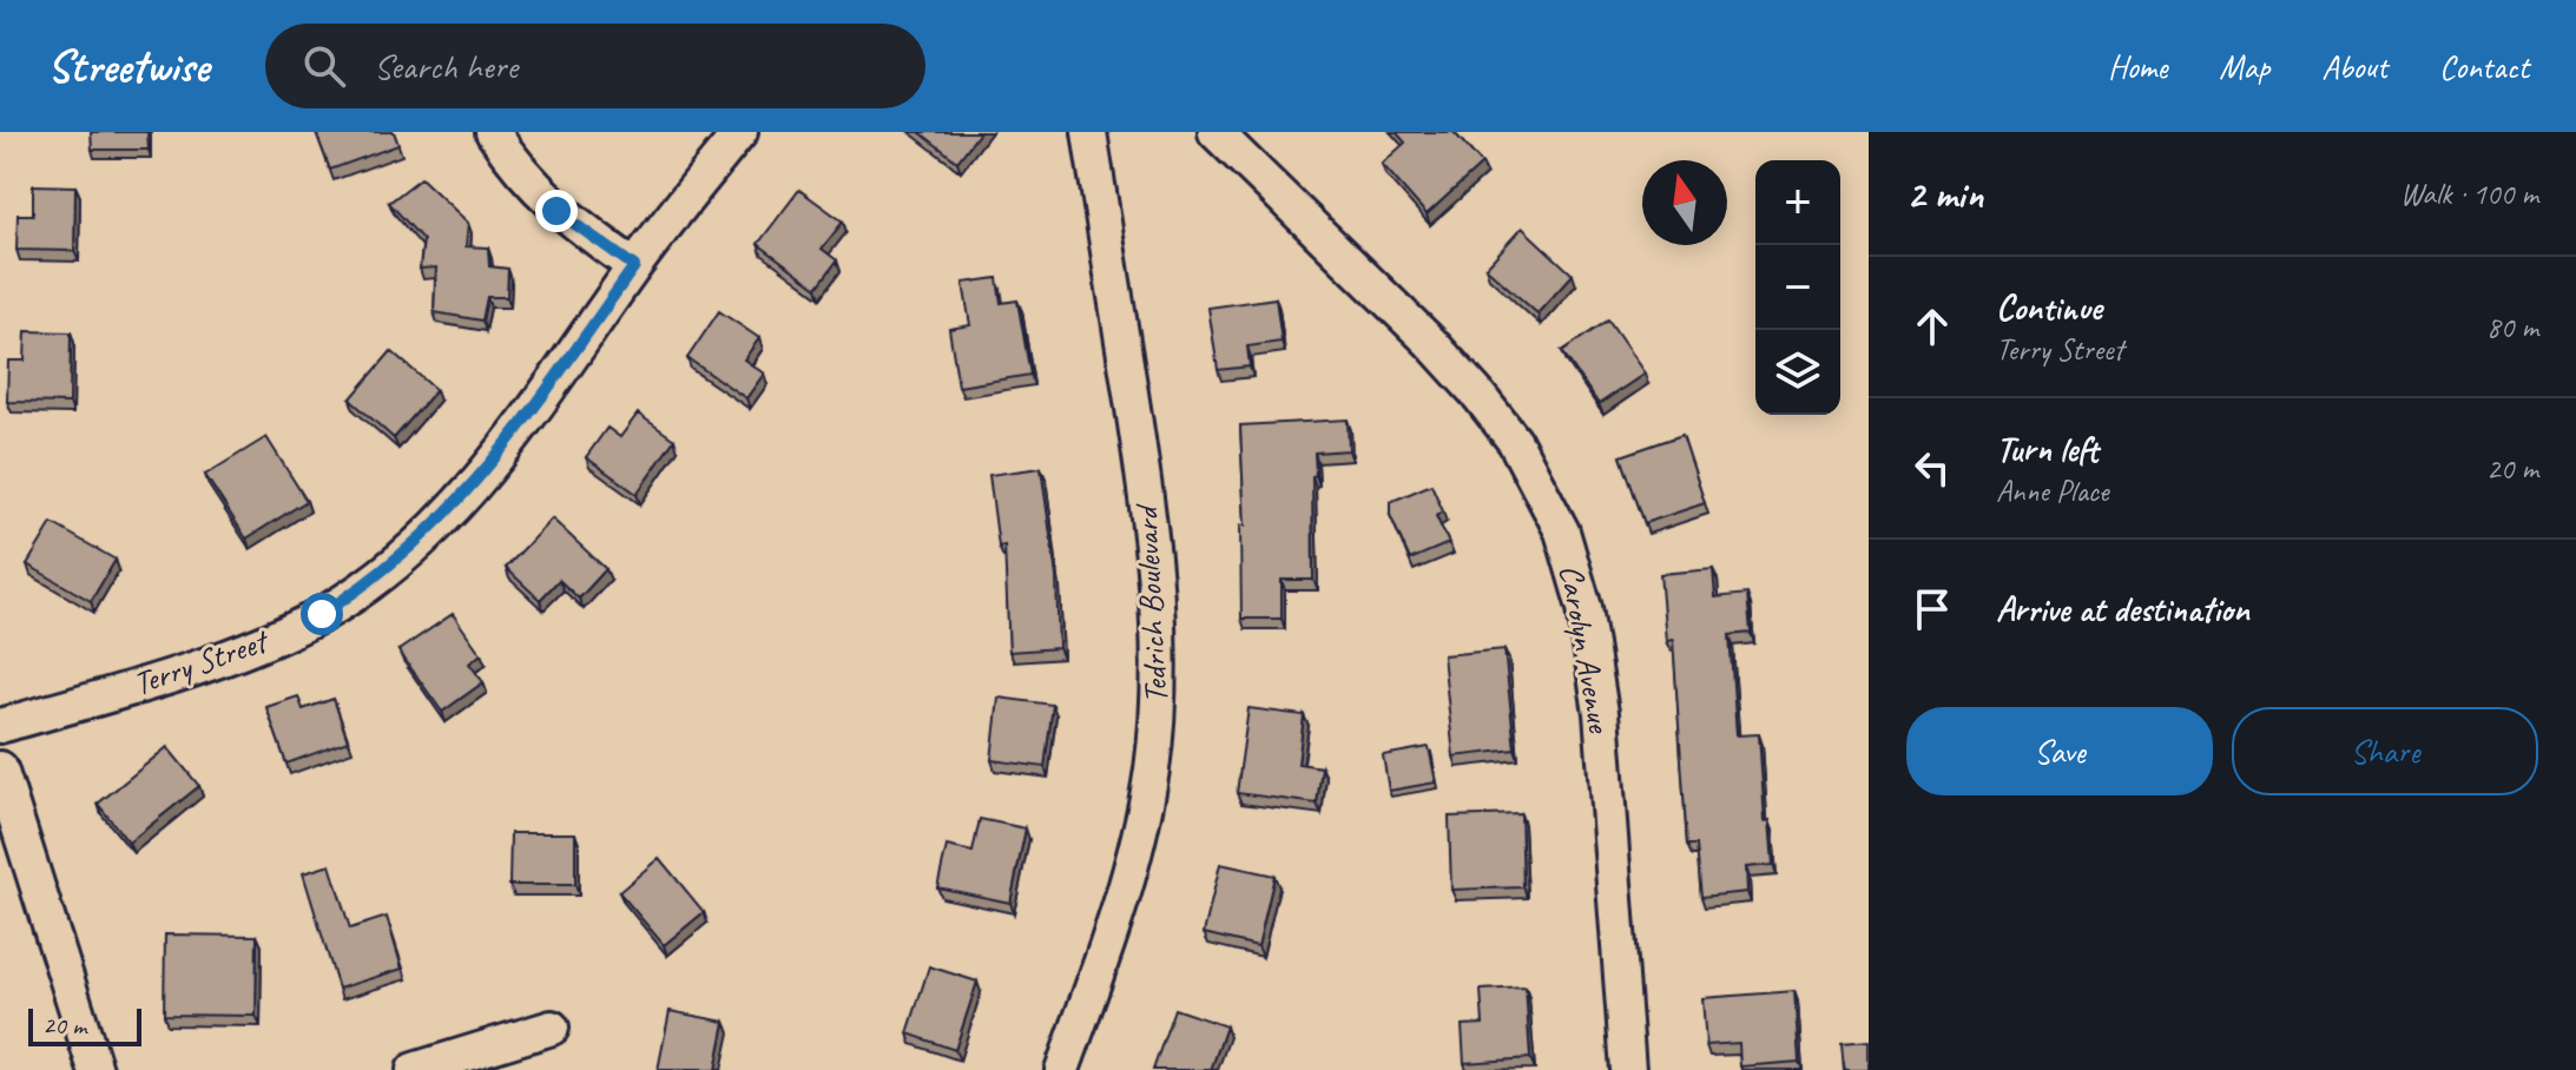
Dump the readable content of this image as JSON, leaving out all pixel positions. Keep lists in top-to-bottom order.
{
  "streets": {
    "street": ["Tedrich Boulevard", "Carolyn Avenue", "Terry Street"]
  },
  "scale_bar": "20 m",
  "north": "top",
  "page": {
    "header": "Streetwise",
    "search": "Search here",
    "nav": [
      "Home",
      "Map",
      "About",
      "Contact"
    ],
    "heading": ["2 min", "Walk · 100 m"],
    "map_buttons": ["+", "−"],
    "list": [
      ["Continue", "Terry Street", "80 m"],
      ["Turn left", "Anne Place", "20 m"],
      "Arrive at destination"
    ],
    "buttons": ["Save", "Share"],
    "scale": "20 m"
  }
}
